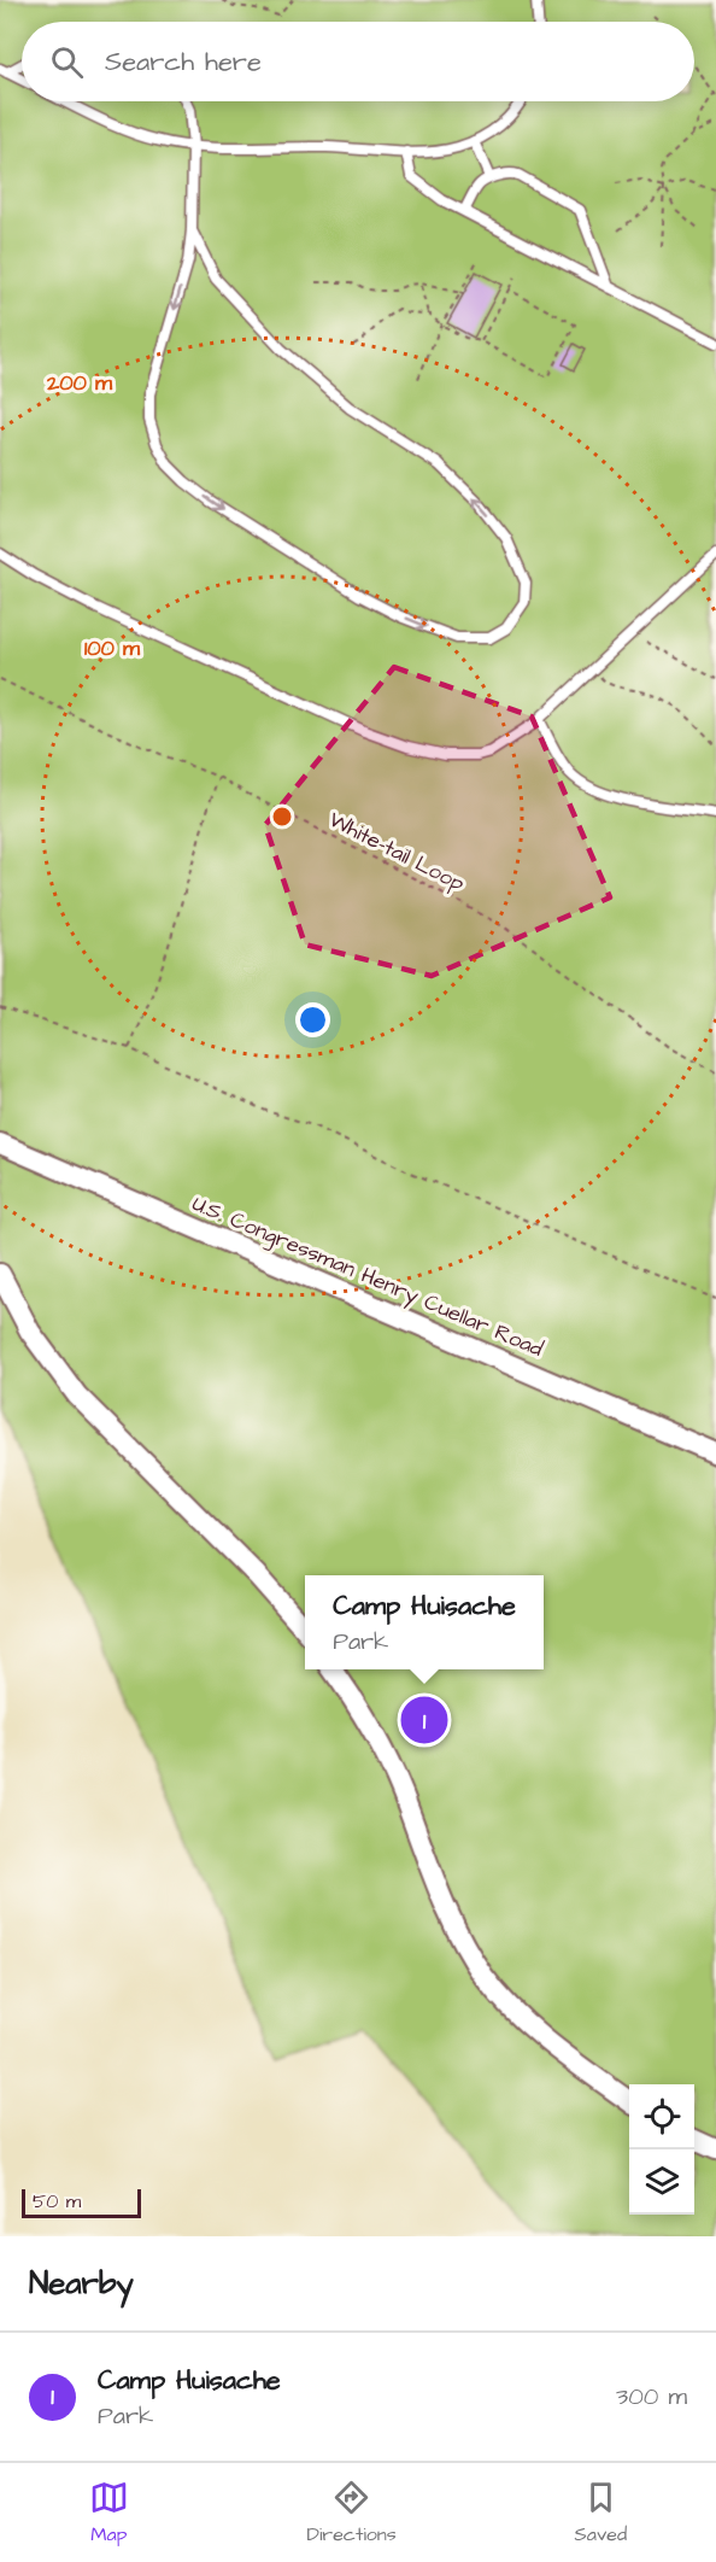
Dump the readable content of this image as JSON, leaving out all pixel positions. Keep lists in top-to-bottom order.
{
  "streets": {
    "street": ["U.S. Congressman Henry Cuellar Road"],
    "path": ["White-tail Loop"]
  },
  "scale_bar": "50 m",
  "page": {
    "search": "Search here",
    "popup": ["Camp Huisache", "Park"],
    "pins": "1",
    "scale": "50 m",
    "heading": "Nearby",
    "list": [
      {
        "mark": "1",
        "name": "Camp Huisache",
        "note": "Park",
        "value": "300 m"
      }
    ],
    "nav": ["Map", "Directions", "Saved"]
  },
  "rings": ["200 m", "100 m"]
}
